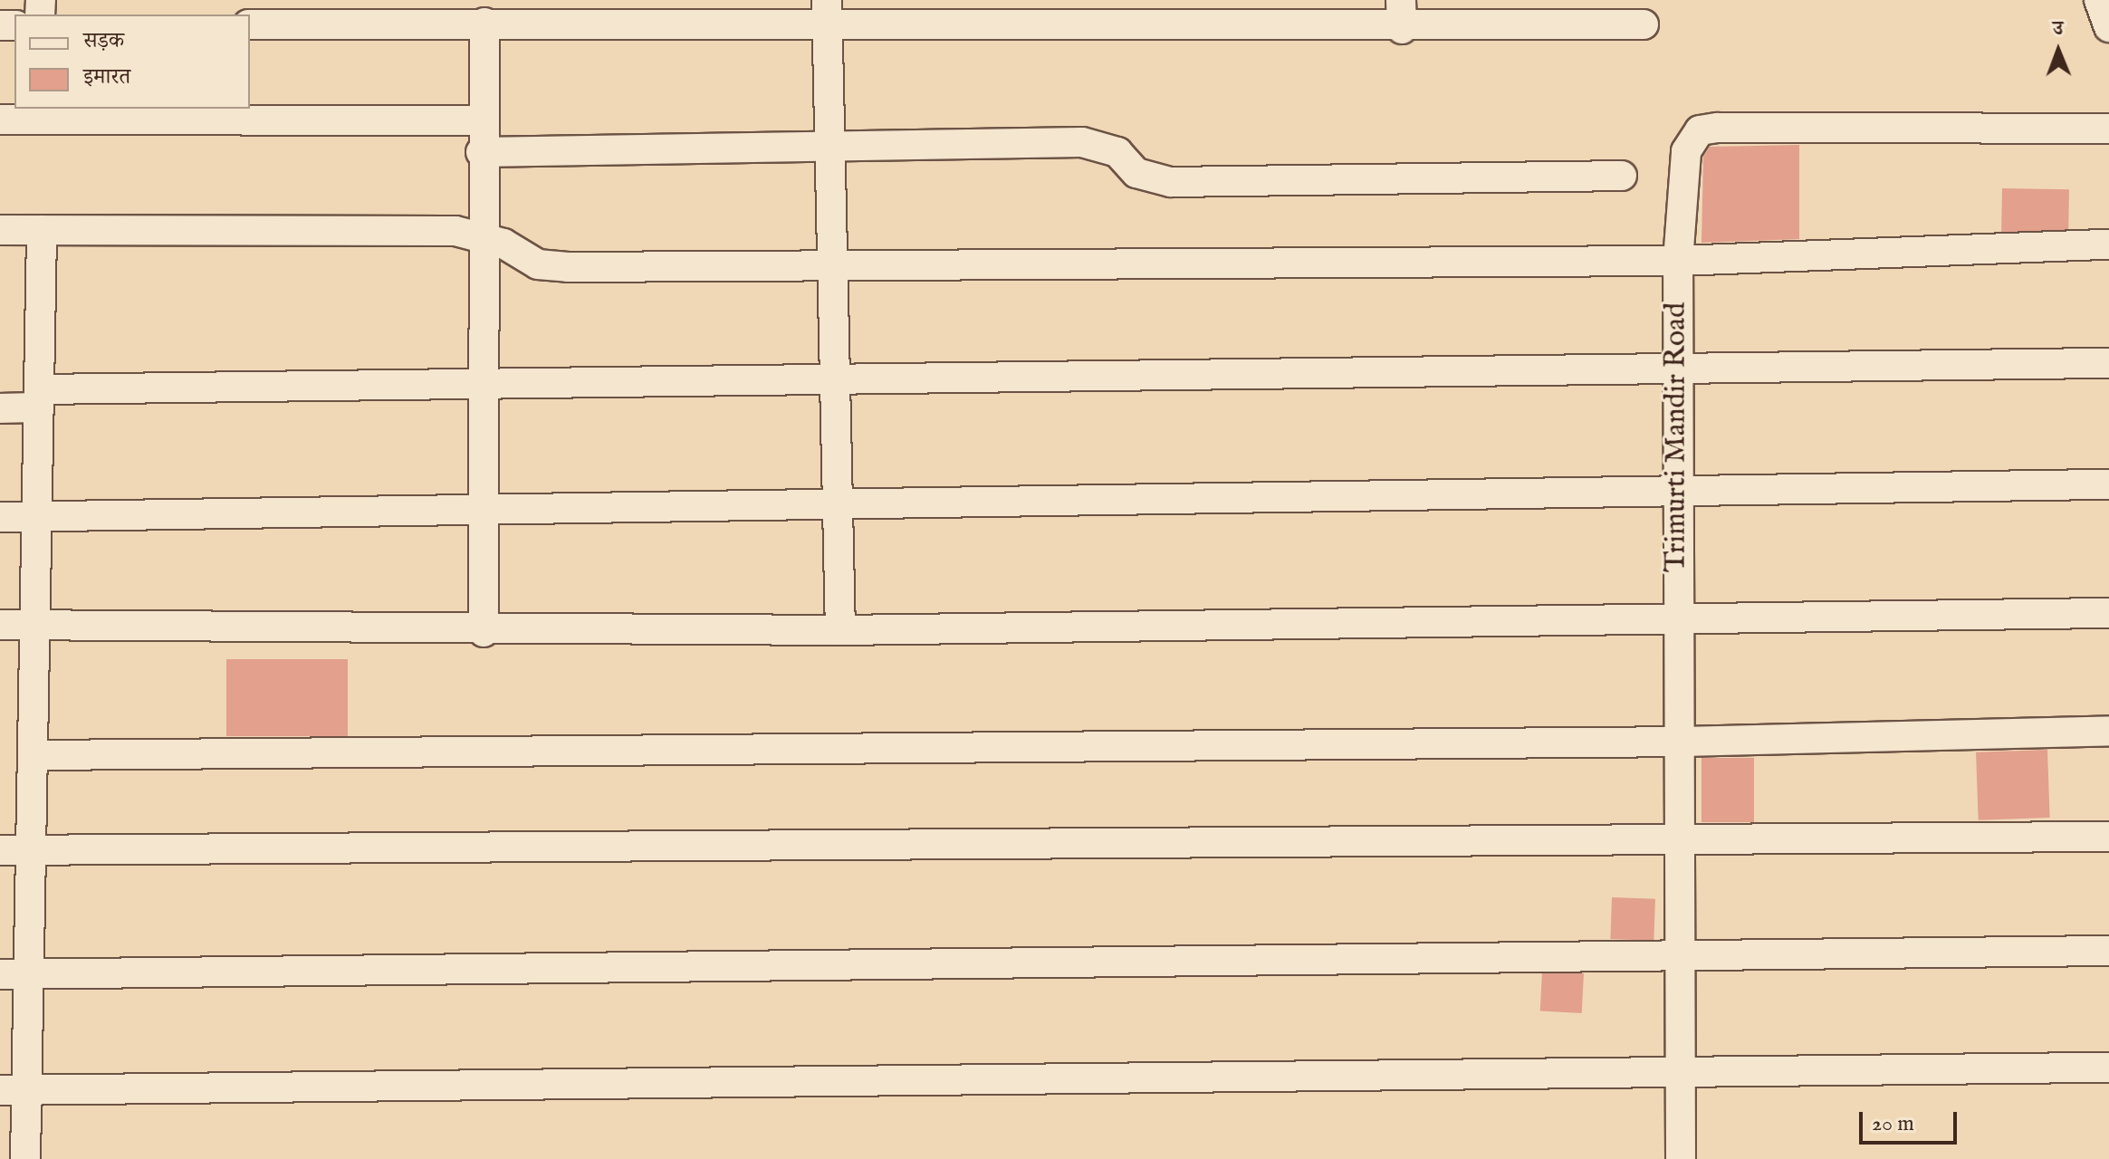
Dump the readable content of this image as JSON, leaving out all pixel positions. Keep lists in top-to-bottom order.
{
  "streets": {
    "street": ["Trimurti Mandir Road"]
  },
  "legend": ["सड़क", "इमारत"],
  "scale_bar": "20 m",
  "north": "top"
}
